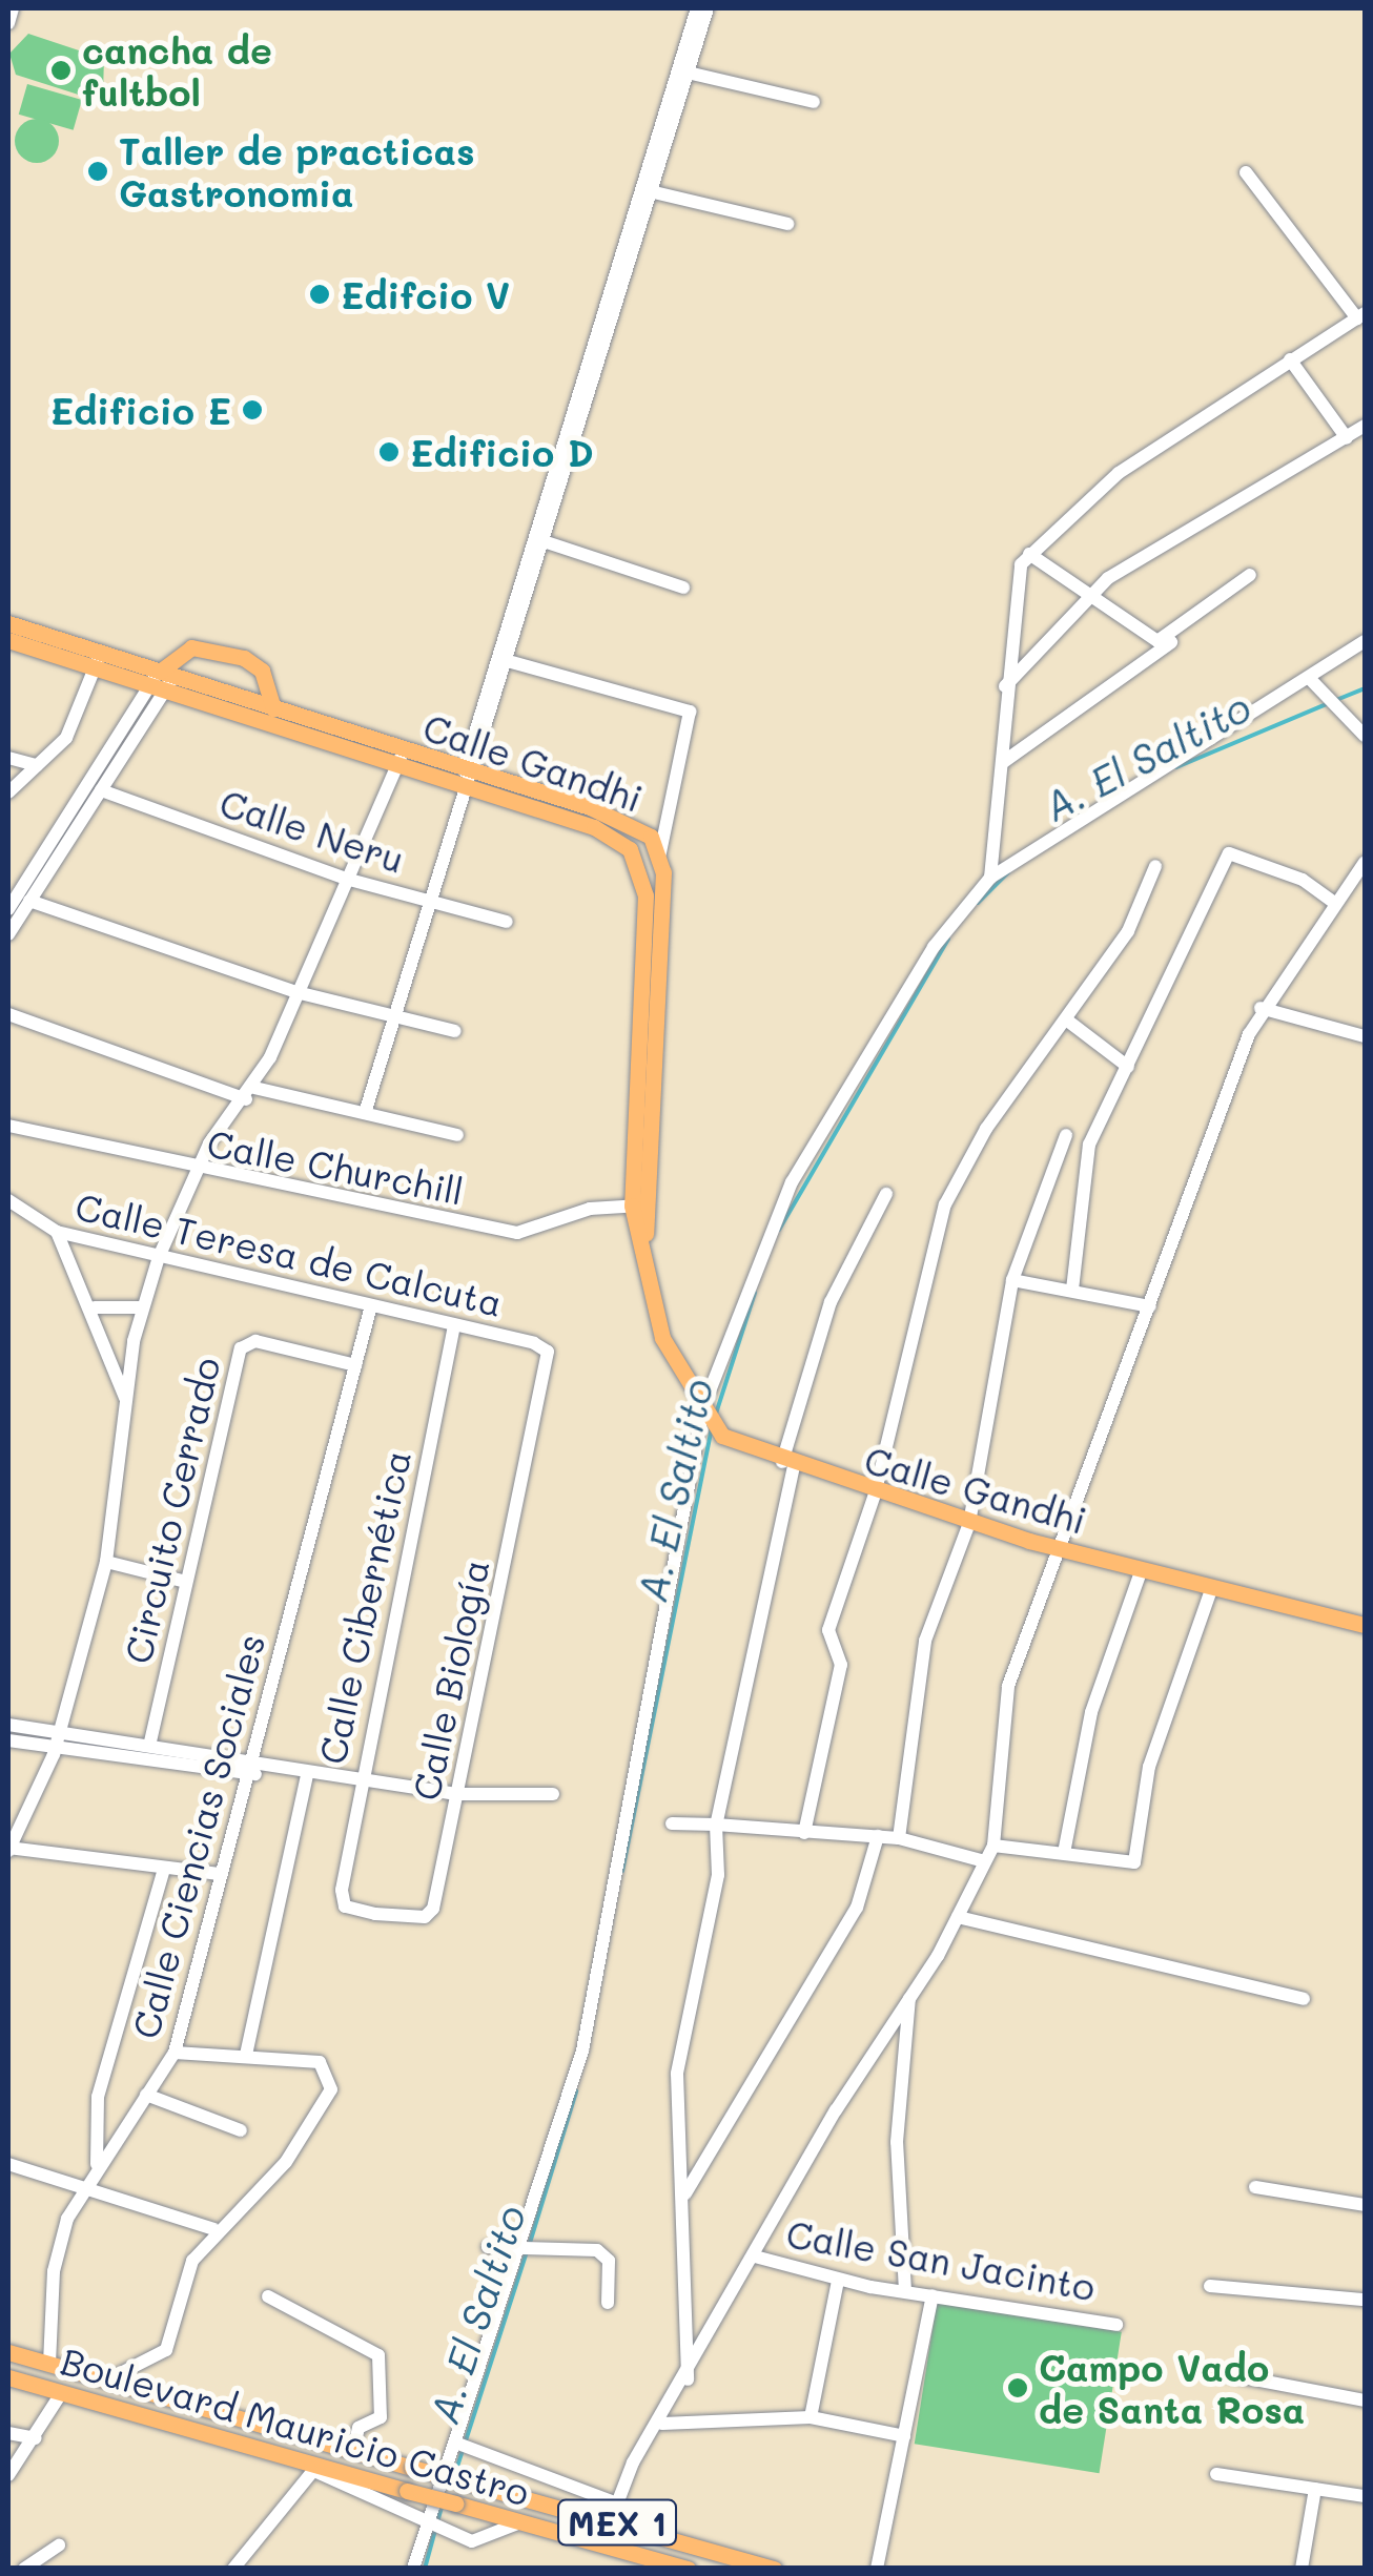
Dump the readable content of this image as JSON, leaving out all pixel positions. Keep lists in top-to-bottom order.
{
  "streets": {
    "main road": ["Calle Gandhi", "Boulevard Mauricio Castro", "MEX 1"],
    "street": [
      "Calle Neru",
      "Calle Churchill",
      "Calle Teresa de Calcuta",
      "Circuito Cerrado",
      "Calle Cibernética",
      "Calle Biología",
      "Calle Ciencias Sociales",
      "Calle San Jacinto"
    ]
  },
  "crossings": [
    ["Calle Gandhi", "Calle Churchill"],
    ["Calle Teresa de Calcuta", "Calle Cibernética"],
    ["Calle Teresa de Calcuta", "Calle Biología"],
    ["Calle Teresa de Calcuta", "Calle Ciencias Sociales"],
    ["Circuito Cerrado", "Calle Ciencias Sociales"],
    ["Calle Cibernética", "Calle Biología"],
    ["Calle Ciencias Sociales", "Boulevard Mauricio Castro"]
  ],
  "water": ["A. El Saltito"],
  "places": [
    "cancha de fultbol",
    "Taller de practicas Gastronomia",
    "Edifcio V",
    "Edificio E",
    "Edificio D",
    "Campo Vado de Santa Rosa"
  ]
}
